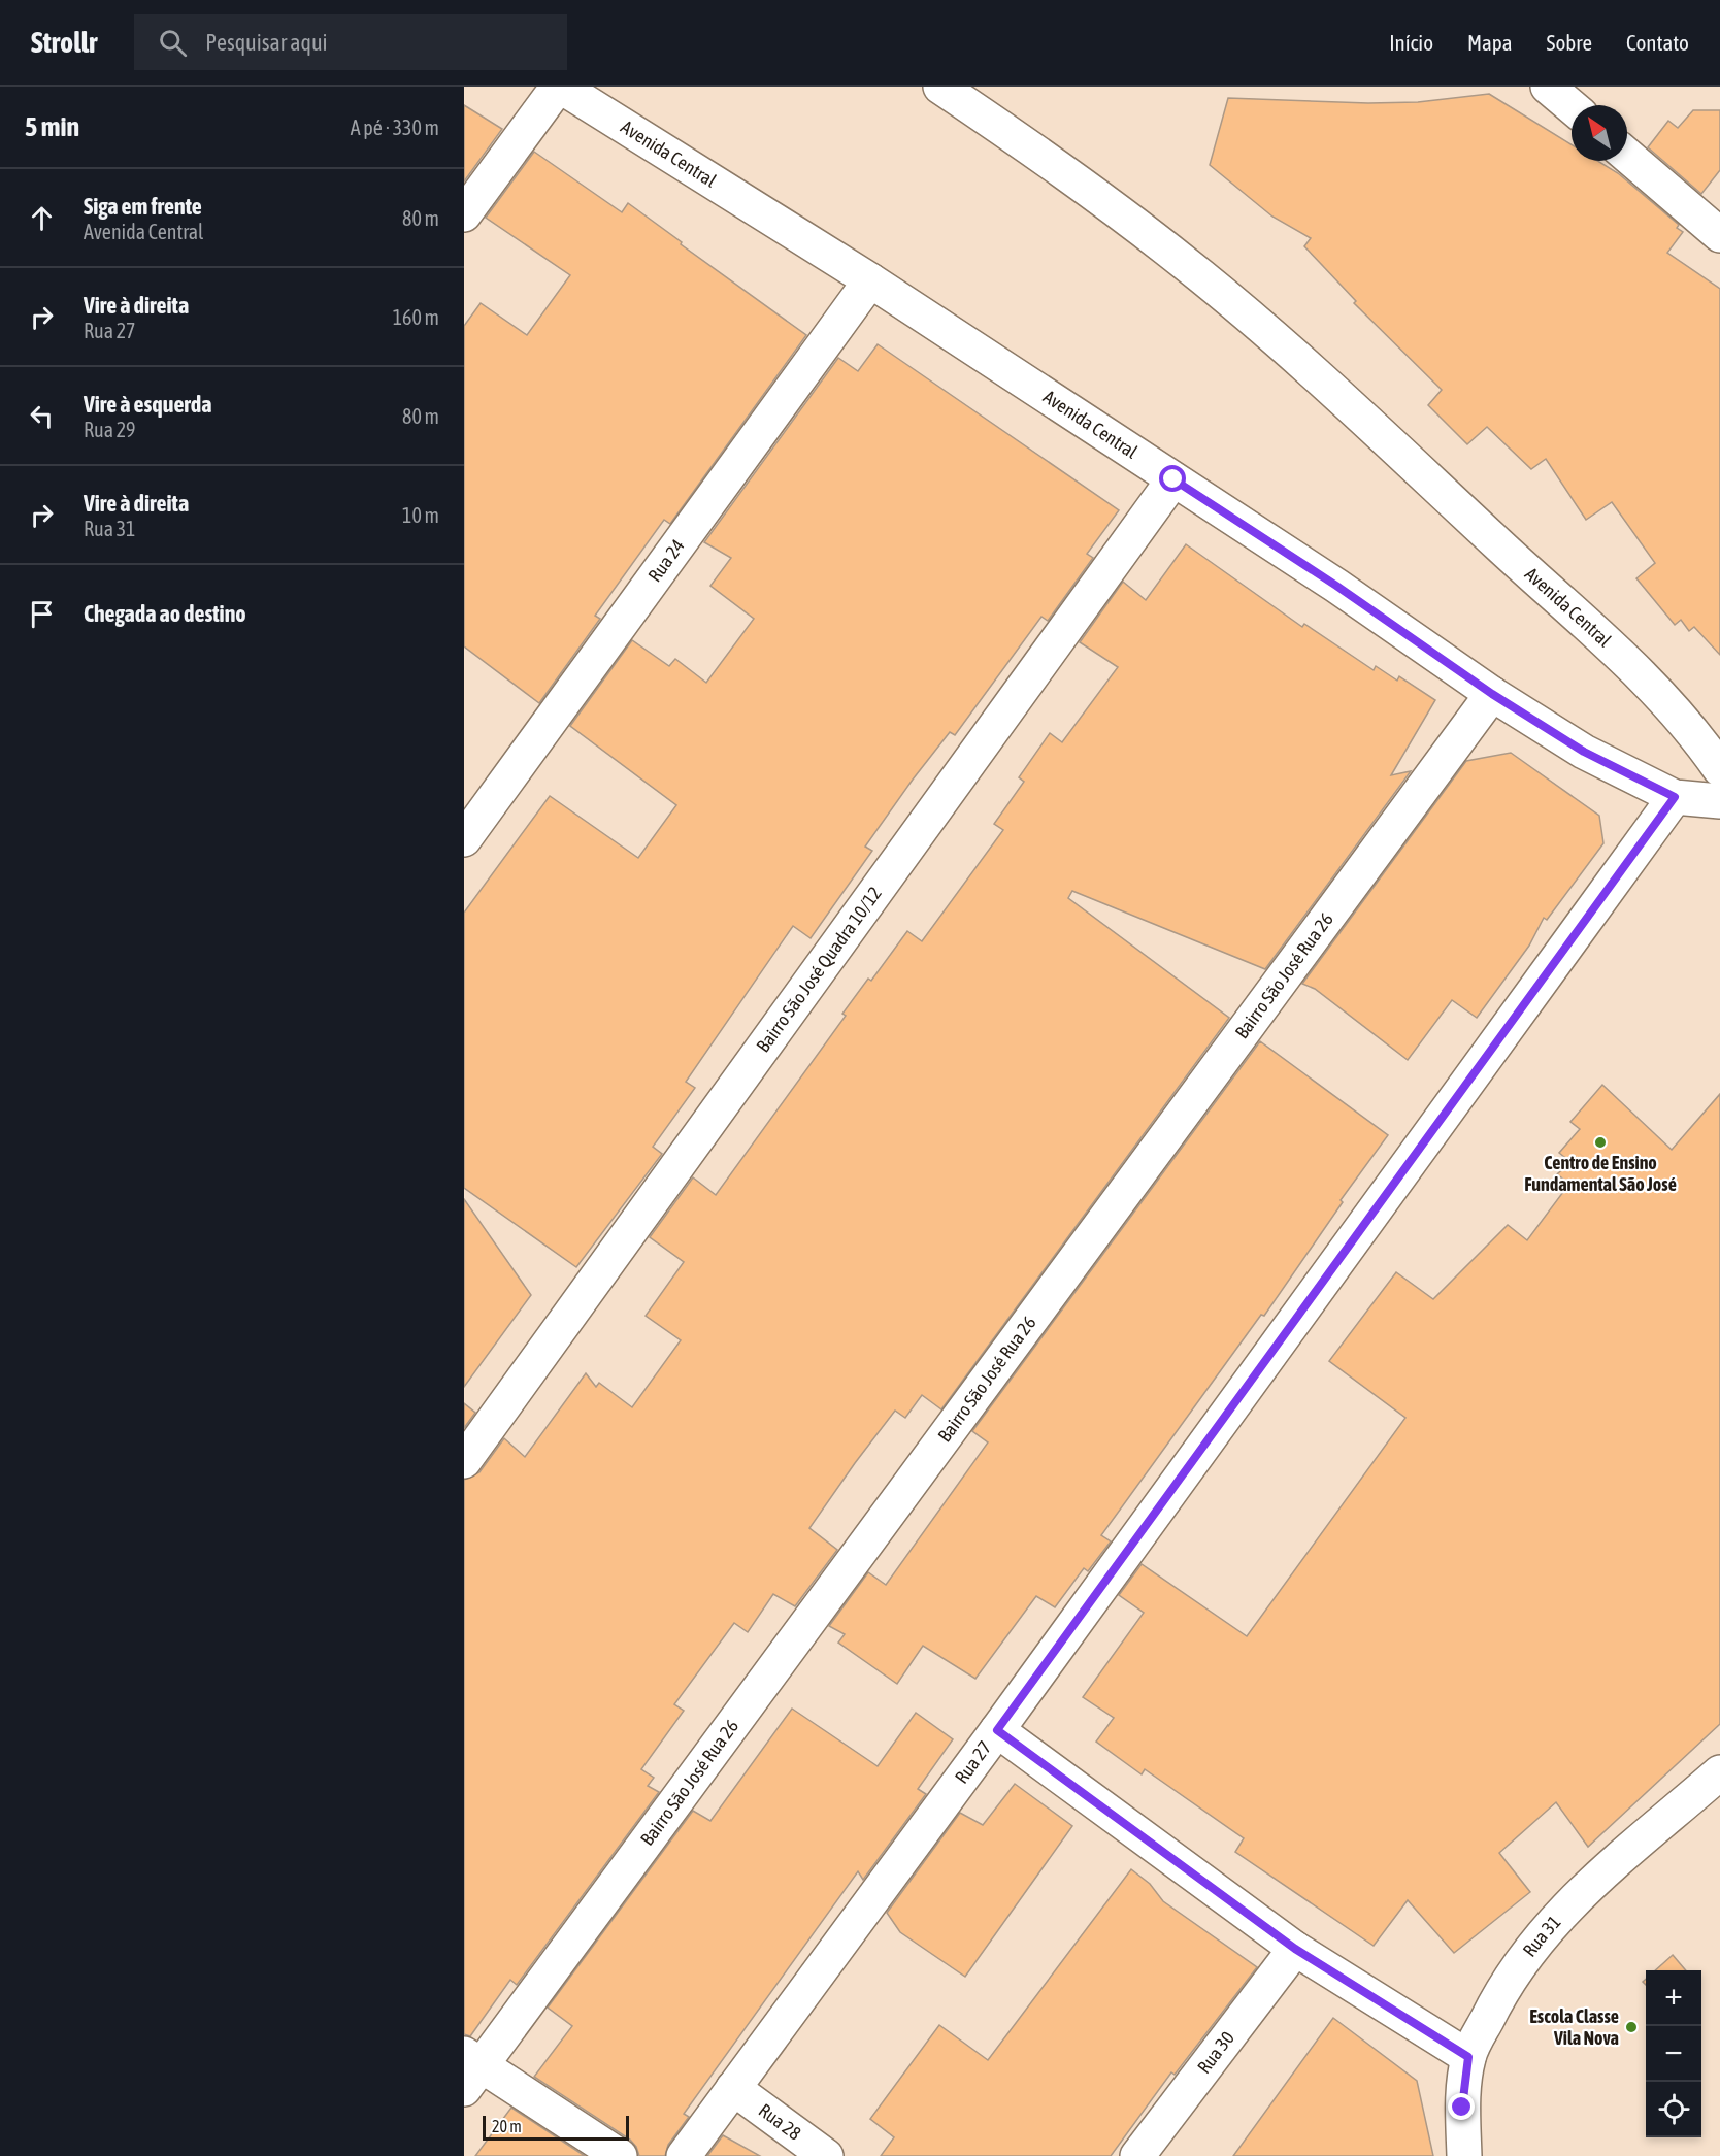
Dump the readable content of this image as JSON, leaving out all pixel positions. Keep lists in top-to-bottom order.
{
  "streets": {
    "street": [
      "Avenida Central",
      "Rua 24",
      "Bairro São José Quadra 10/12",
      "Bairro São José Rua 26",
      "Rua 27",
      "Rua 31",
      "Rua 30",
      "Rua 28"
    ]
  },
  "crossings": [
    ["Avenida Central", "Rua 24"],
    ["Avenida Central", "Bairro São José Quadra 10/12"],
    ["Avenida Central", "Bairro São José Rua 26"],
    ["Avenida Central", "Rua 27"],
    ["Rua 27", "Rua 28"]
  ],
  "places": ["Centro de Ensino Fundamental São José", "Escola Classe Vila Nova"],
  "scale_bar": "20 m",
  "north": "top left",
  "page": {
    "header": "Strollr",
    "search": "Pesquisar aqui",
    "nav": [
      "Início",
      "Mapa",
      "Sobre",
      "Contato"
    ],
    "heading": ["5 min", "A pé · 330 m"],
    "list": [
      ["Siga em frente", "Avenida Central", "80 m"],
      ["Vire à direita", "Rua 27", "160 m"],
      ["Vire à esquerda", "Rua 29", "80 m"],
      ["Vire à direita", "Rua 31", "10 m"],
      "Chegada ao destino"
    ],
    "map_buttons": ["+", "−"],
    "scale": "20 m"
  }
}
